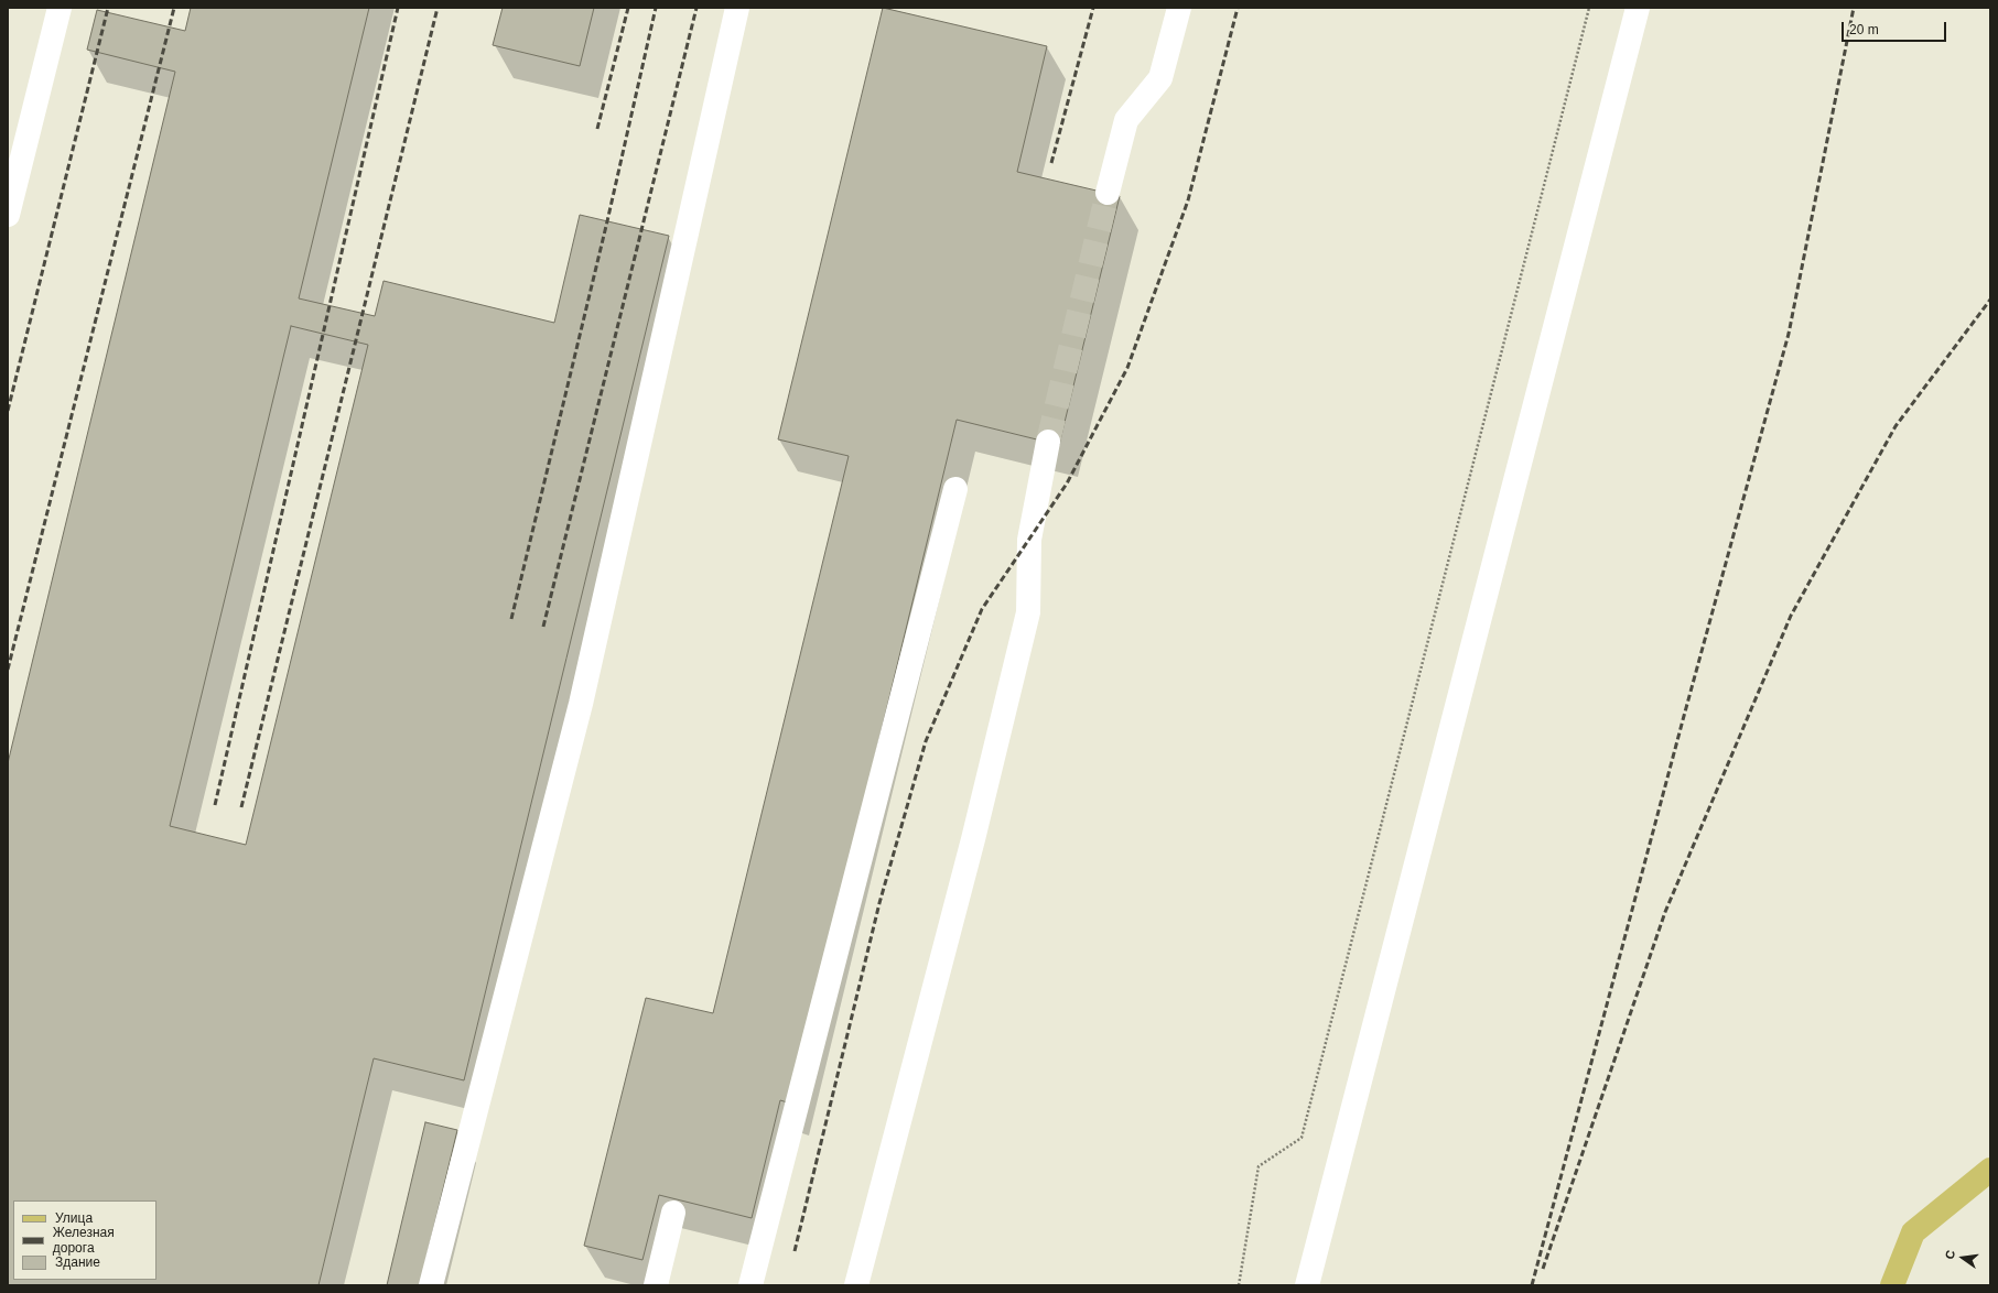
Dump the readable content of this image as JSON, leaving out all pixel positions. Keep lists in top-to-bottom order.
{
  "legend": ["Улица", "Железная дорога", "Здание"],
  "scale_bar": "20 m",
  "north": "left"
}
